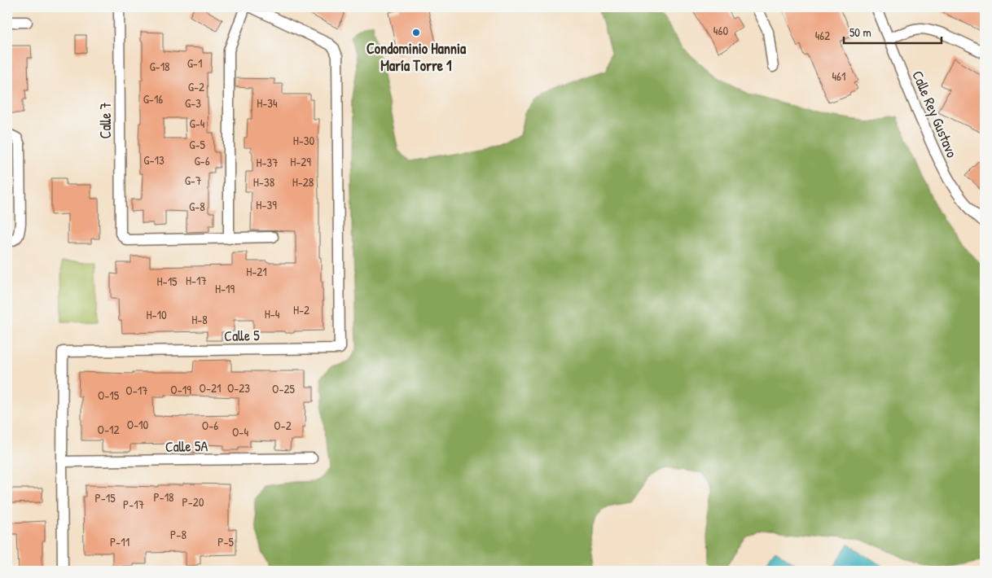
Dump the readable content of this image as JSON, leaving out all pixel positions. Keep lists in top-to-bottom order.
{
  "streets": {
    "street": [
      "Calle Rey Gustavo",
      "Calle 7",
      "Calle 5",
      "Calle 5A"
    ]
  },
  "crossings": [
    ["Calle 5", "Calle 5A"]
  ],
  "places": ["Condominio Hannia María Torre 1"],
  "house_numbers": [
    "460",
    "462",
    "G-1",
    "G-18",
    "461",
    "G-2",
    "G-16",
    "G-3",
    "H-34",
    "G-4",
    "H-30",
    "G-5",
    "G-13",
    "G-6",
    "H-29",
    "H-37",
    "G-7",
    "H-38",
    "H-28",
    "H-39",
    "G-8",
    "H-21",
    "H-17",
    "H-15",
    "H-19",
    "H-2",
    "H-4",
    "H-10",
    "H-8",
    "O-21",
    "O-23",
    "O-25",
    "O-19",
    "O-17",
    "O-15",
    "O-10",
    "O-6",
    "O-2",
    "O-12",
    "O-4",
    "P-18",
    "P-15",
    "P-20",
    "P-17",
    "P-8",
    "P-11",
    "P-5"
  ],
  "scale_bar": "50 m"
}
